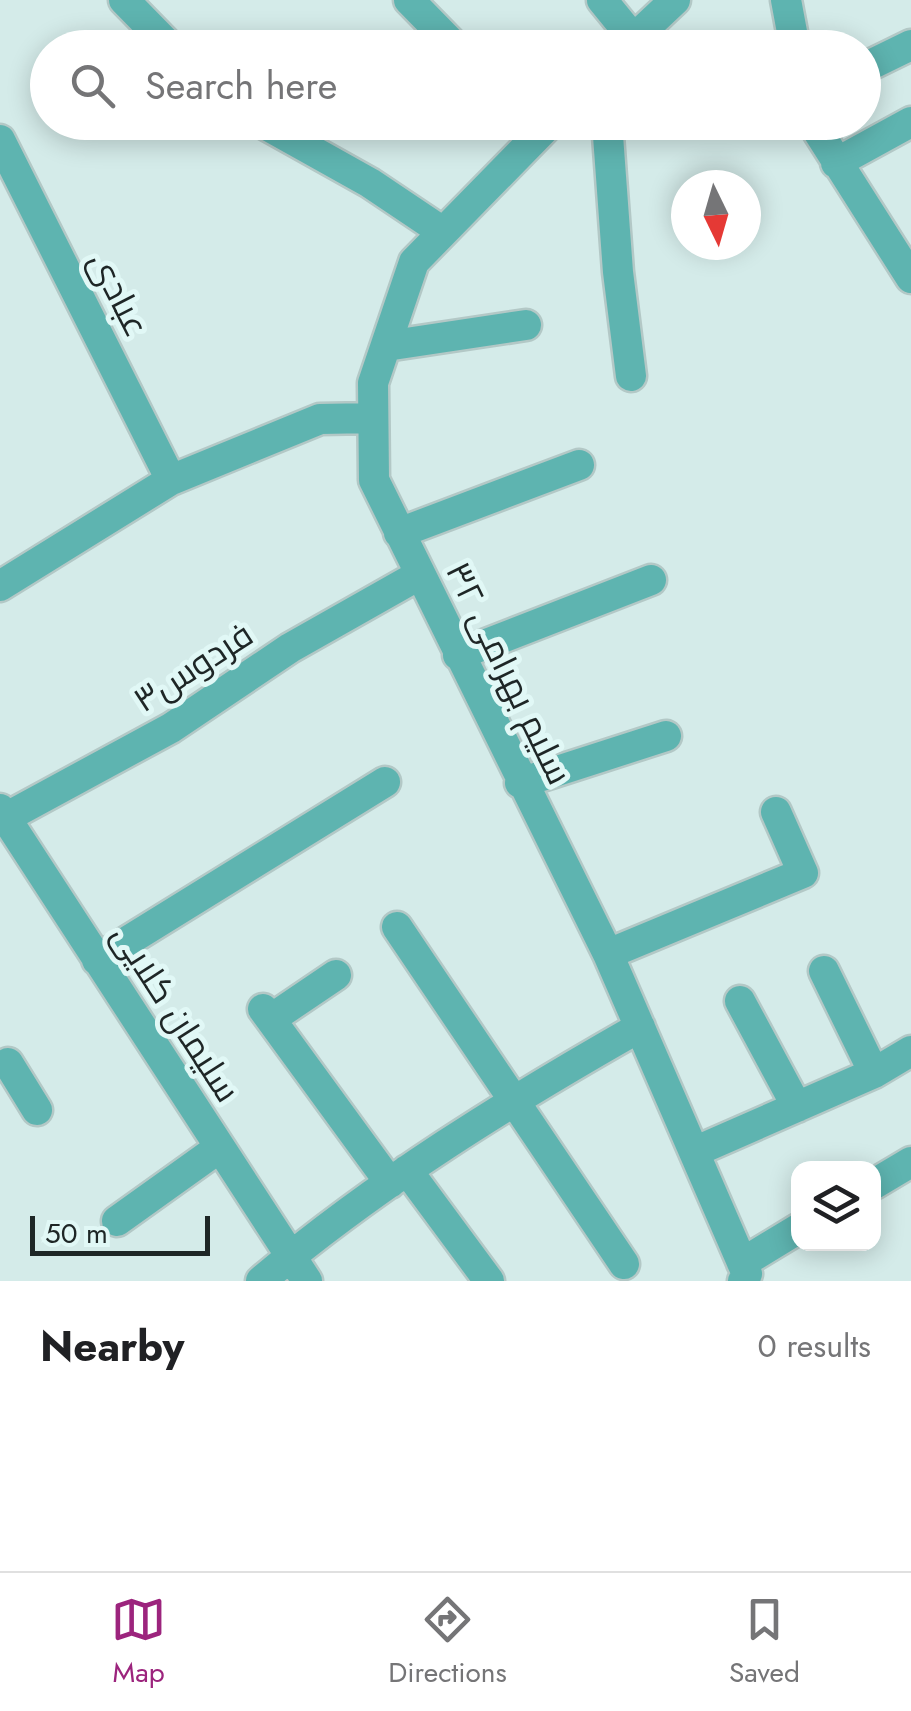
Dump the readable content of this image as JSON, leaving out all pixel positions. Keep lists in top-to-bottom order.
{
  "streets": {
    "street": [
      "عبادی",
      "فردوس۳",
      "سلیم بهرامی ۳۲",
      "سلیمان کلایی"
    ]
  },
  "crossings": [
    ["فردوس۳", "سلیم بهرامی ۳۲"],
    ["فردوس۳", "سلیمان کلایی"]
  ],
  "scale_bar": "50 m",
  "north": "bottom",
  "page": {
    "search": "Search here",
    "scale": "50 m",
    "heading": ["Nearby", "0 results"],
    "nav": ["Map", "Directions", "Saved"]
  }
}
